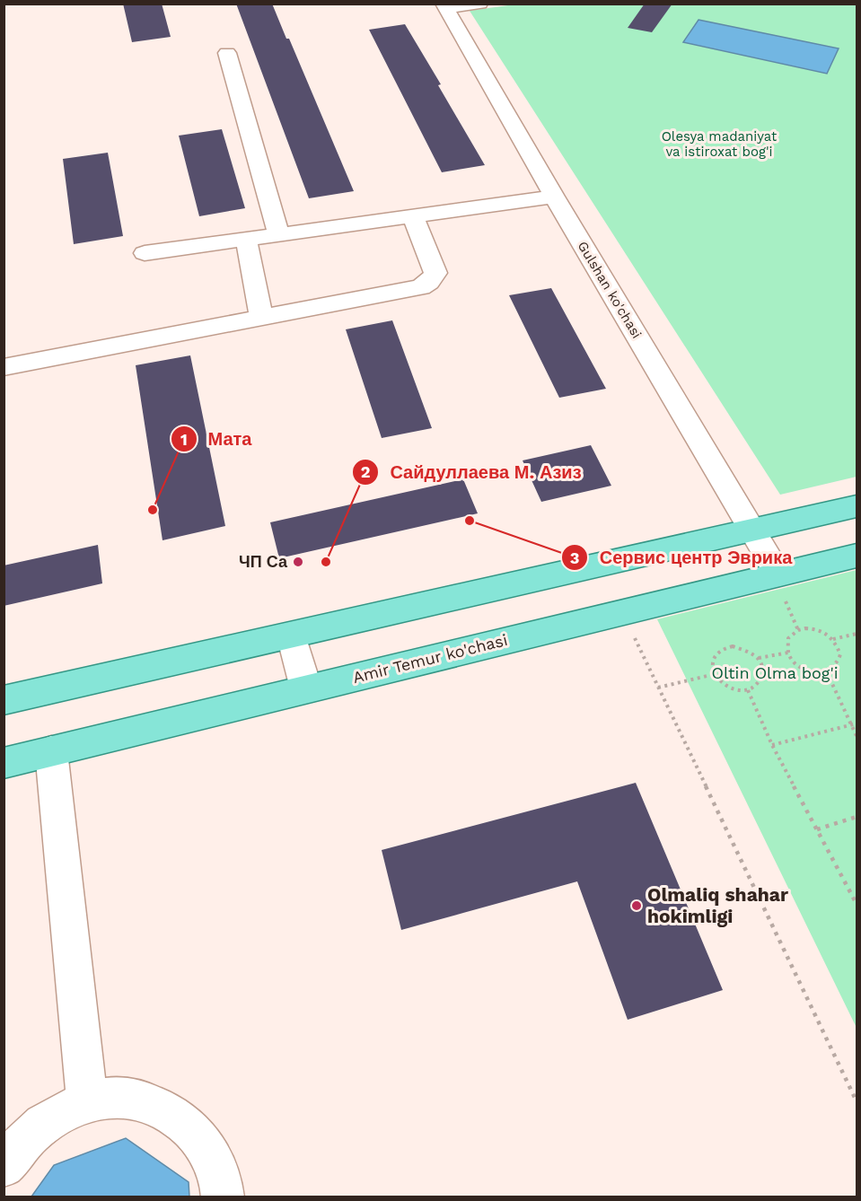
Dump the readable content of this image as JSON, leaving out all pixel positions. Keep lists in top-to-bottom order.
{
  "streets": {
    "main road": ["Amir Temur ko'chasi"],
    "street": ["Gulshan ko'chasi"]
  },
  "crossings": [
    ["Gulshan ko'chasi", "Amir Temur ko'chasi"]
  ],
  "parks": ["Olesya madaniyat va istiroxat bog'i", "Oltin Olma bog'i"],
  "places": [
    "Мата",
    "Сервис центр Эврика",
    "ЧП Са",
    "Сайдуллаева М. Азиз",
    "Olmaliq shahar hokimligi"
  ]
}
